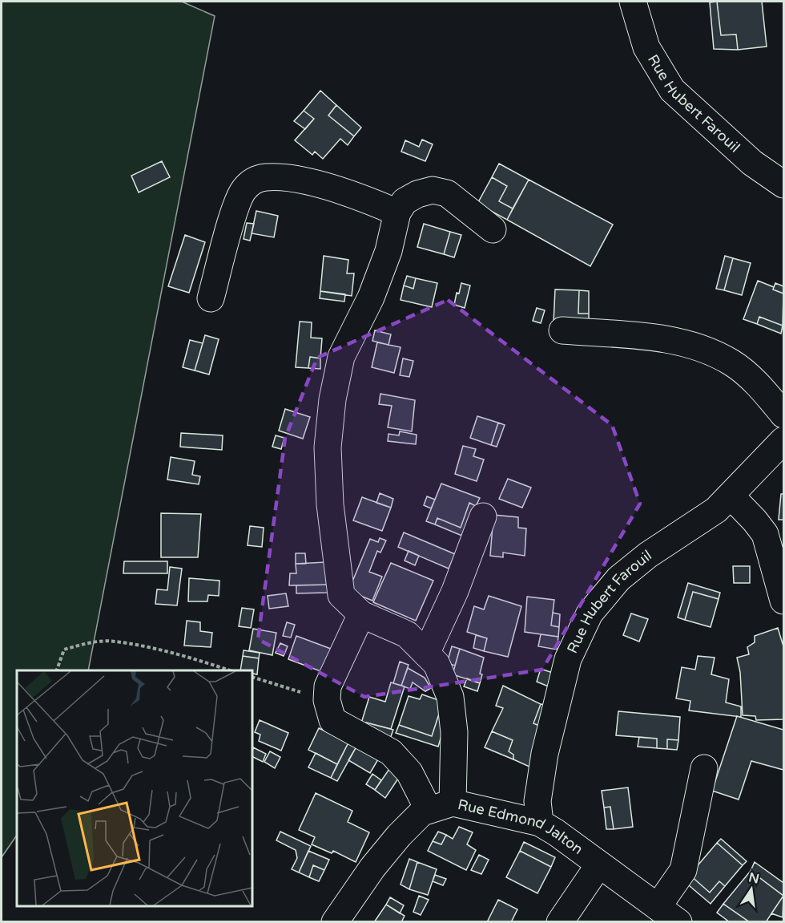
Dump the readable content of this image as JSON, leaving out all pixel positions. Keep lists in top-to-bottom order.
{
  "streets": {
    "street": ["Rue Hubert Farouil", "Rue Edmond Jalton"]
  },
  "crossings": [
    ["Rue Hubert Farouil", "Rue Edmond Jalton"]
  ],
  "north": "top"
}
